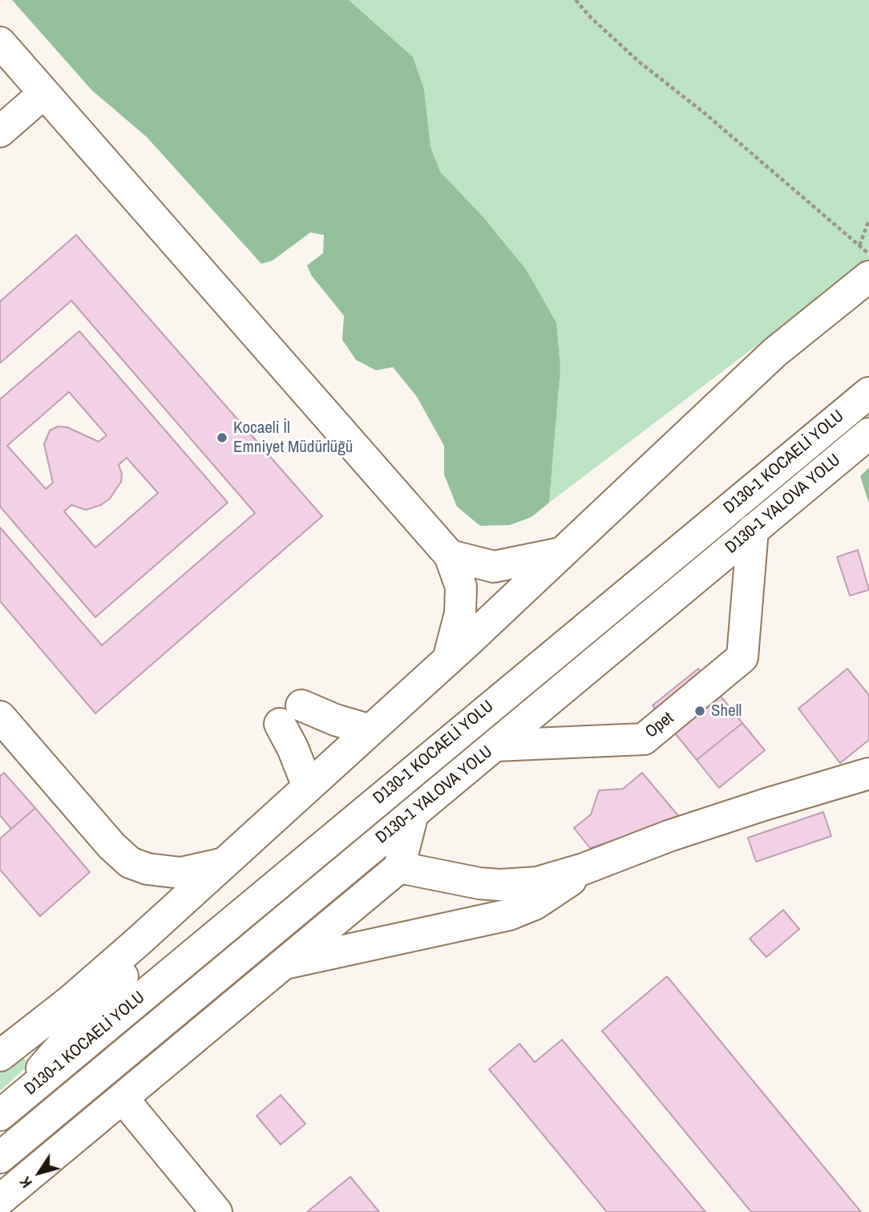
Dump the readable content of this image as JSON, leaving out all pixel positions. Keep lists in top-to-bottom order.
{
  "streets": {
    "main road": ["D130-1 KOCAELİ YOLU", "D130-1 YALOVA YOLU", "Opet"]
  },
  "crossings": [
    ["D130-1 YALOVA YOLU", "Opet"]
  ],
  "places": ["Kocaeli İl Emniyet Müdürlüğü", "Shell"],
  "north": "bottom left"
}
